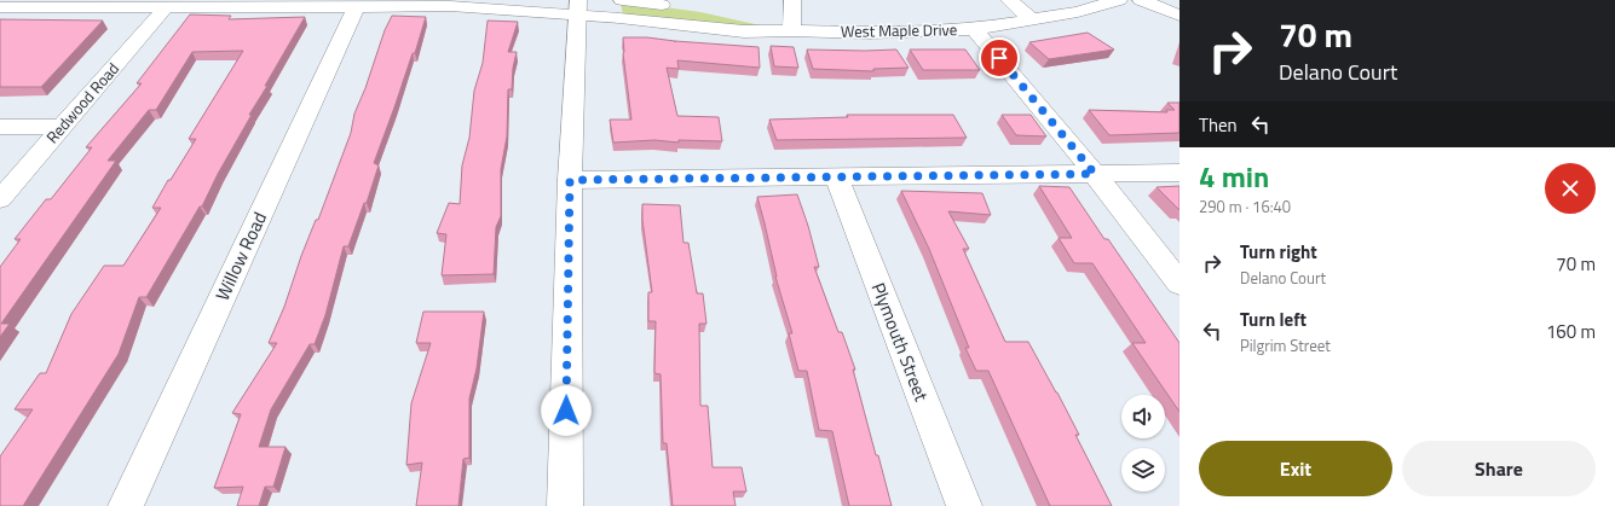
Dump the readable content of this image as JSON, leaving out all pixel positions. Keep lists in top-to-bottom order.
{
  "streets": {
    "street": [
      "West Maple Drive",
      "Redwood Road",
      "Willow Road",
      "Plymouth Street"
    ]
  },
  "crossings": [
    ["West Maple Drive", "Redwood Road"],
    ["West Maple Drive", "Willow Road"]
  ],
  "page": {
    "turn": ["70 m", "Delano Court"],
    "then": "Then",
    "heading": ["4 min", "290 m · 16:40"],
    "list": [
      {
        "name": "Turn right",
        "note": "Delano Court",
        "value": "70 m"
      },
      {
        "name": "Turn left",
        "note": "Pilgrim Street",
        "value": "160 m"
      }
    ],
    "buttons": ["Exit", "Share"]
  }
}
